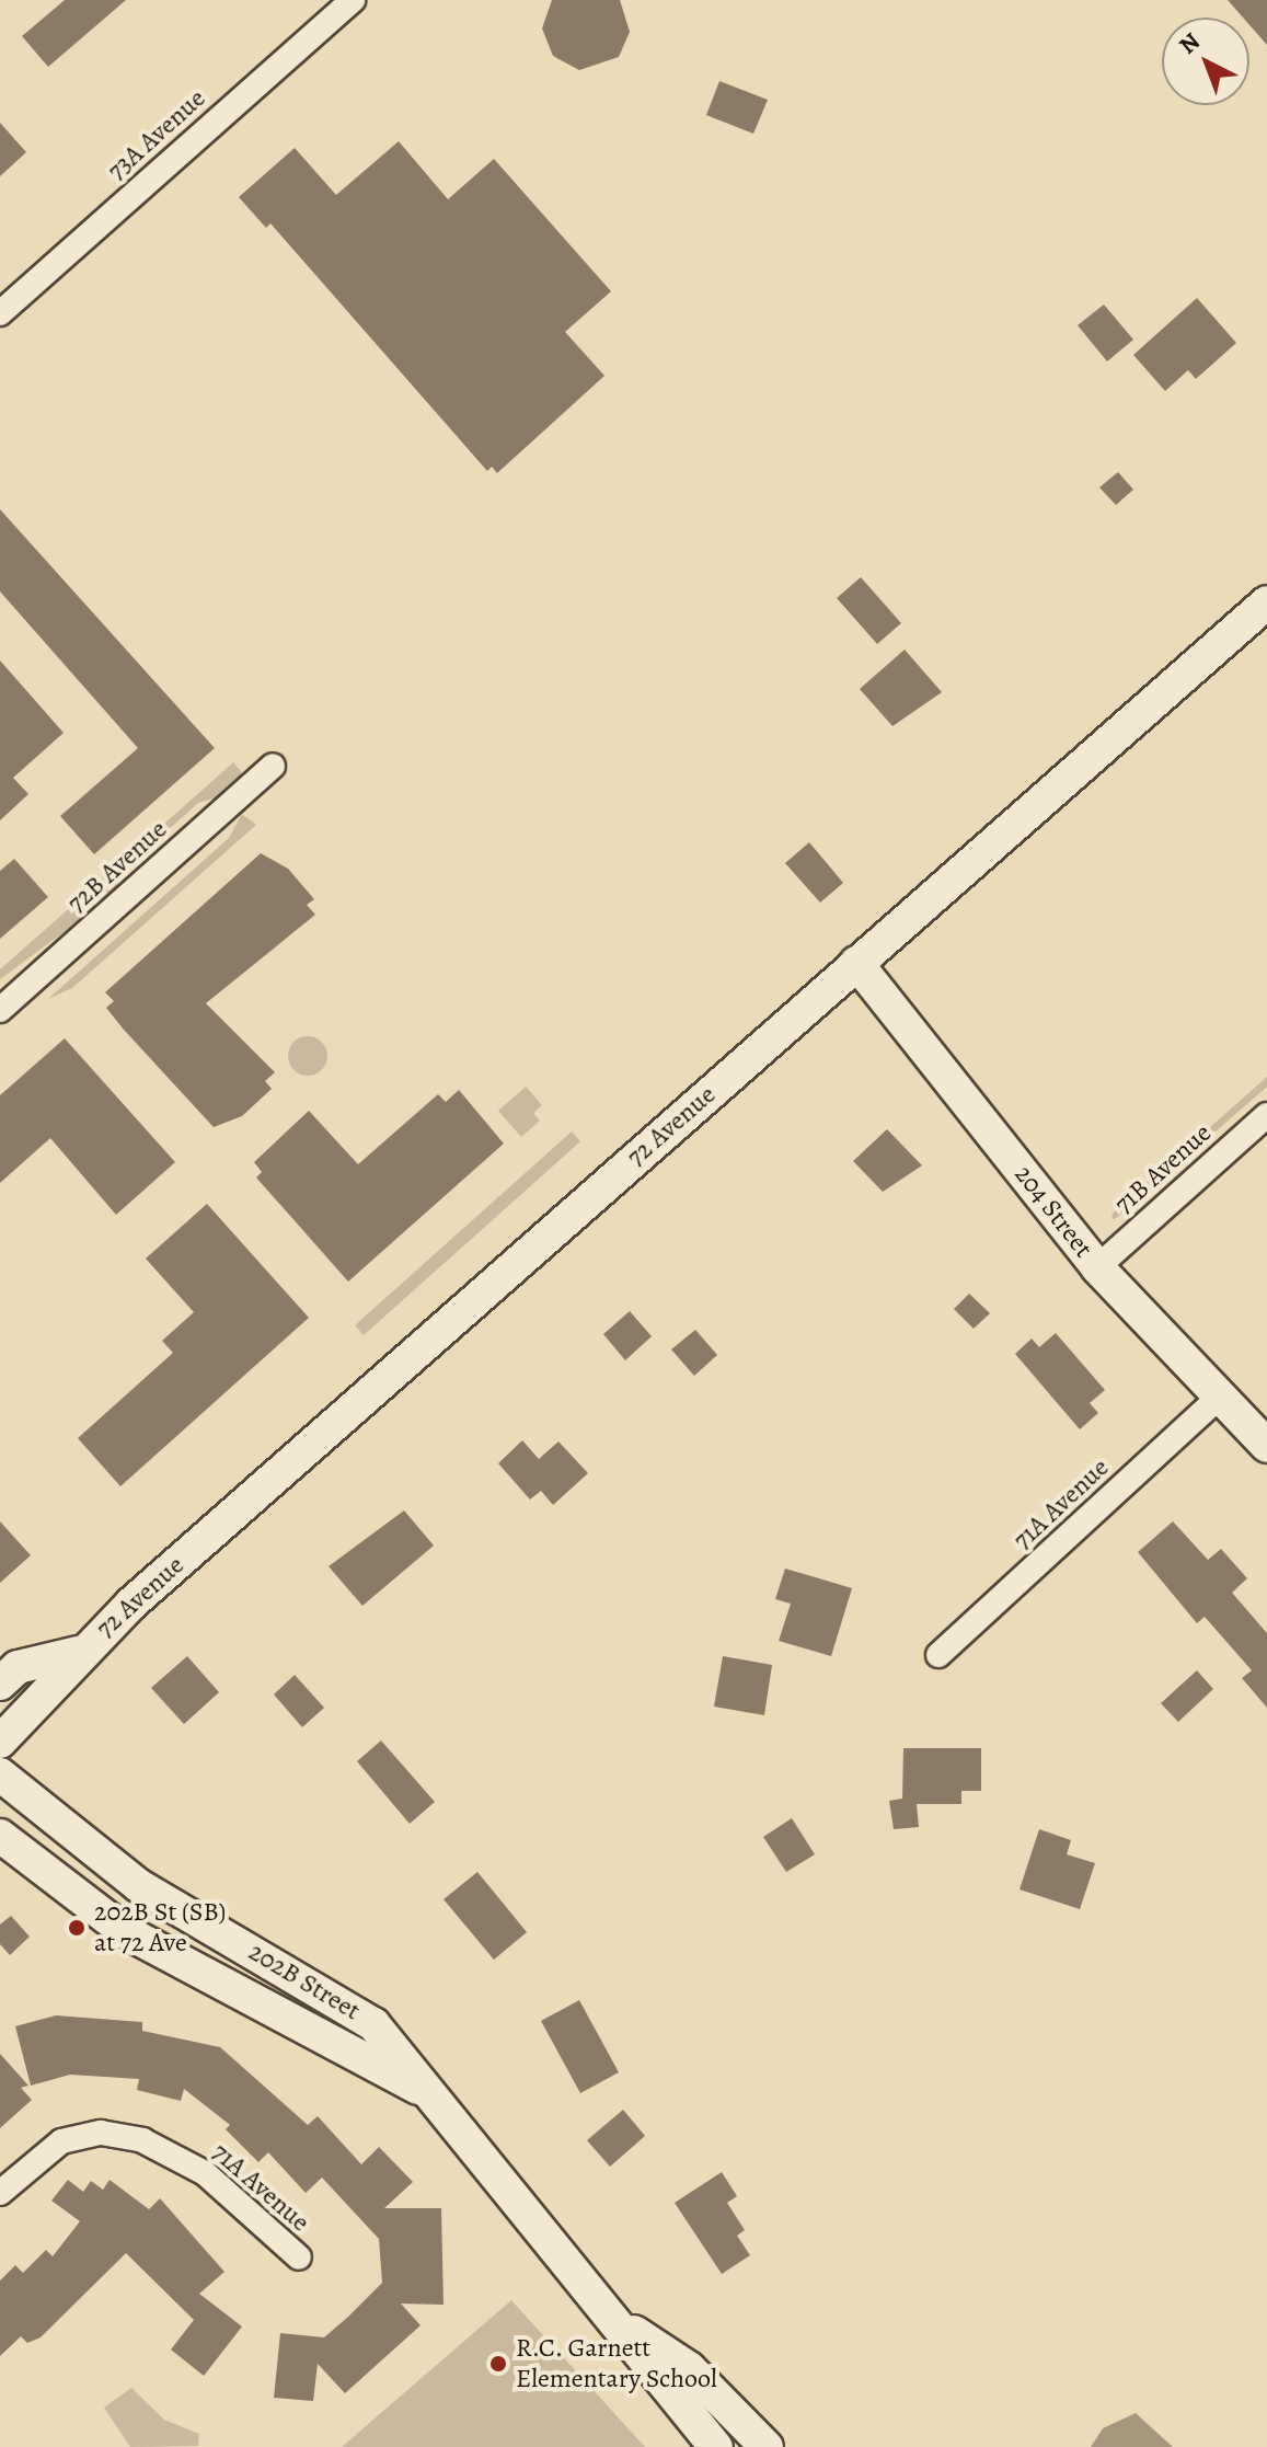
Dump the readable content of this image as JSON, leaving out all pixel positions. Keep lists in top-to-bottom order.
{
  "streets": {
    "main road": ["72 Avenue", "204 Street", "202B Street"],
    "street": [
      "73A Avenue",
      "72B Avenue",
      "71B Avenue",
      "71A Avenue"
    ]
  },
  "crossings": [
    ["72 Avenue", "204 Street"],
    ["71B Avenue", "204 Street"],
    ["204 Street", "71A Avenue"]
  ],
  "places": ["202B St (SB) at 72 Ave", "R.C. Garnett Elementary School"],
  "north": "top left"
}
